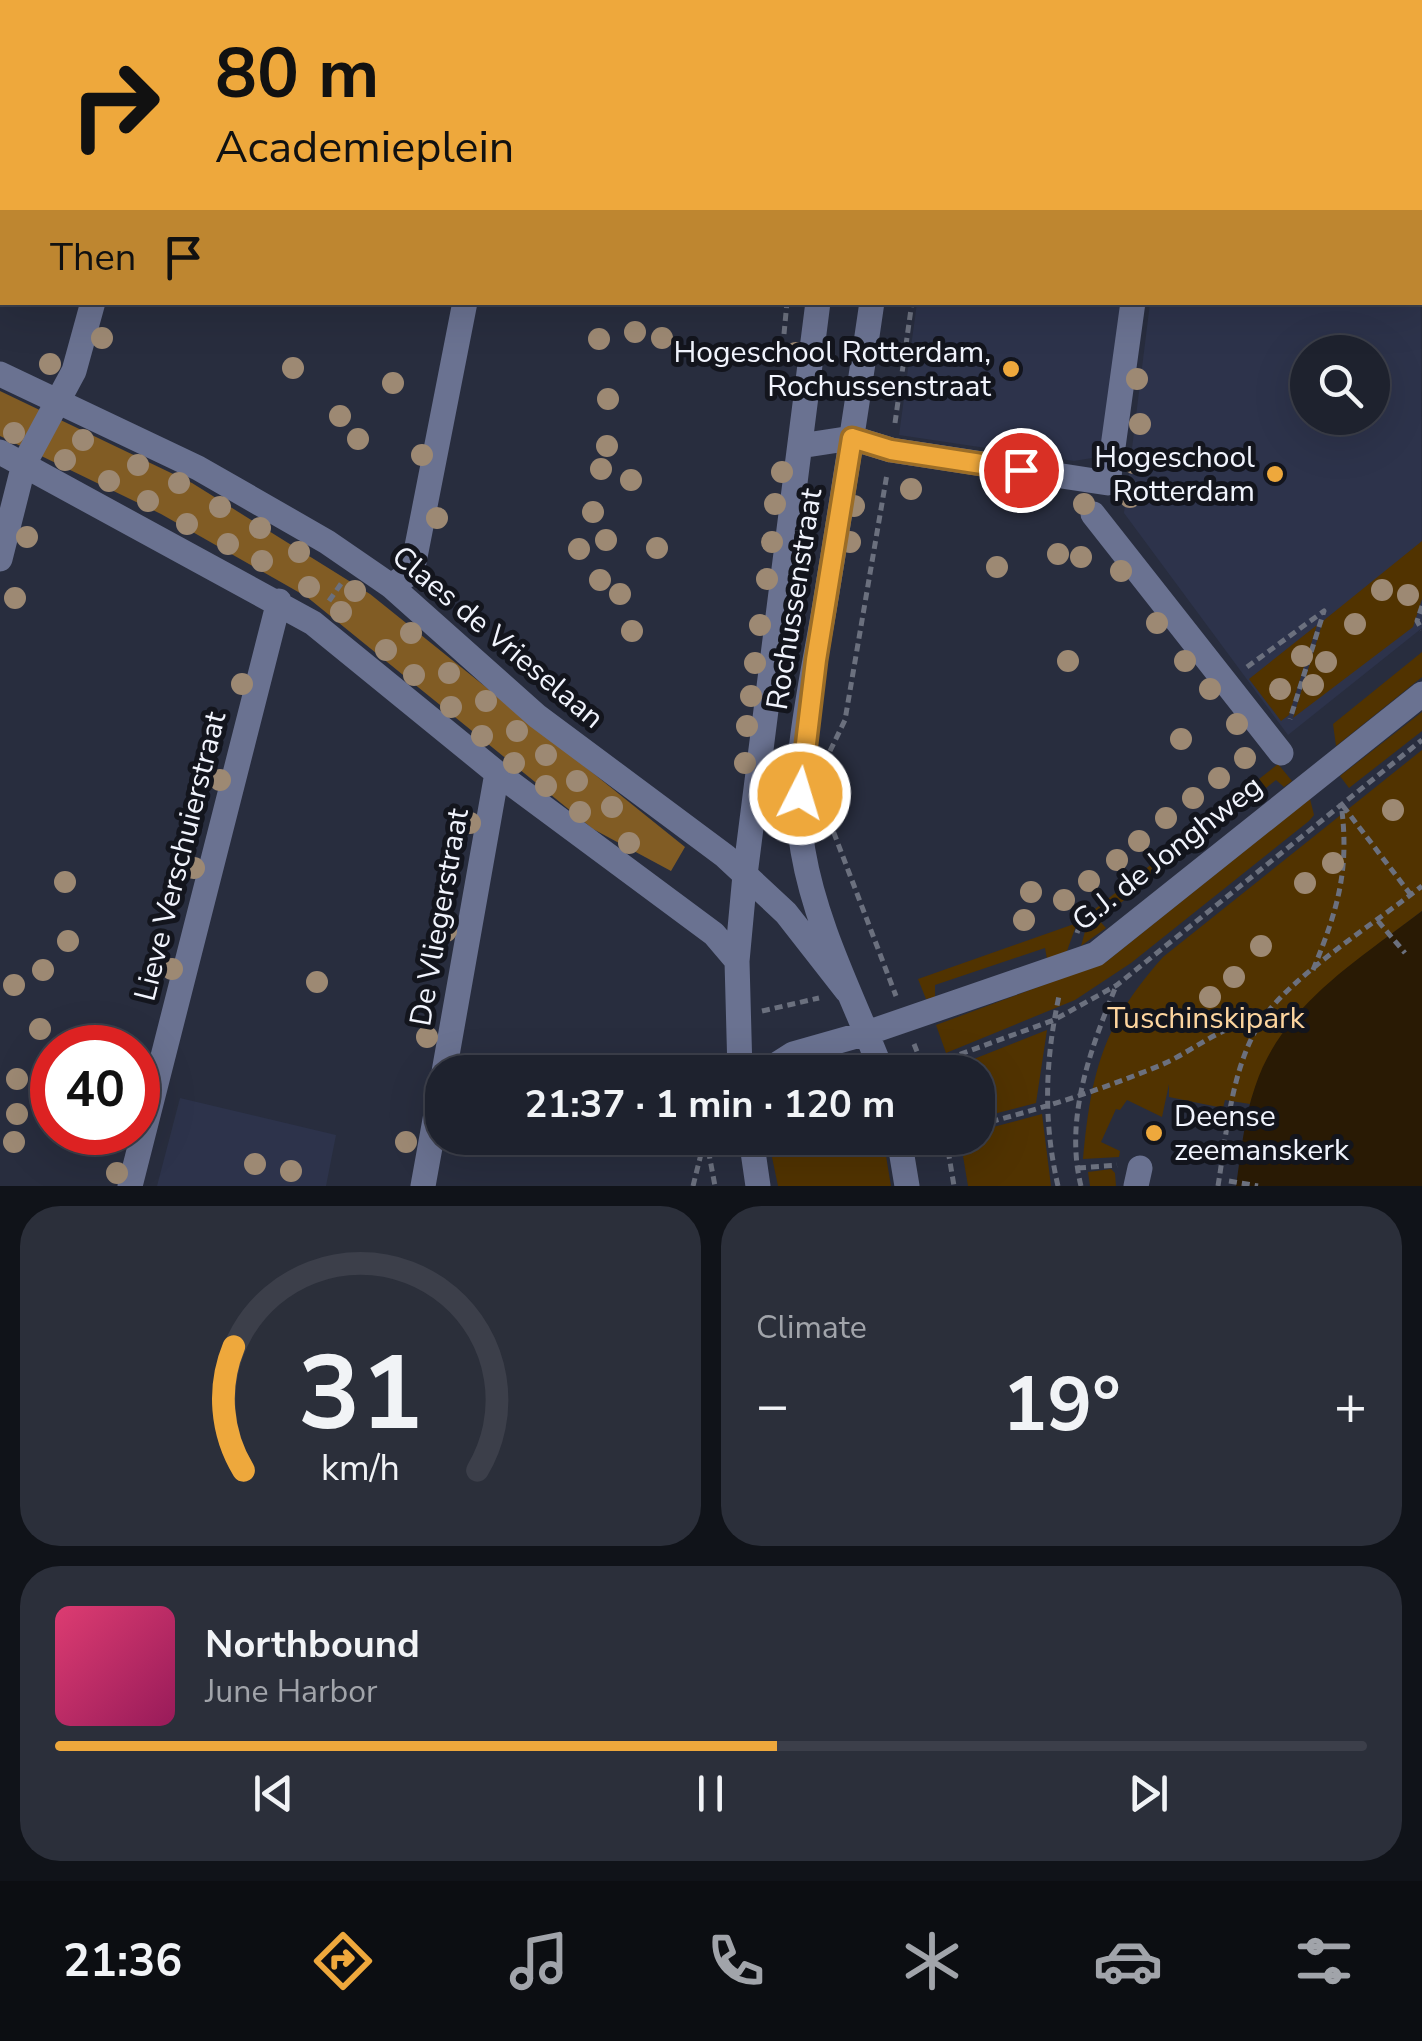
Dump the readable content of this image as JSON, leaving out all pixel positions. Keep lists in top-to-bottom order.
{
  "streets": {
    "street": [
      "Rochussenstraat",
      "Claes de Vrieselaan",
      "G.J. de Jonghweg",
      "Lieve Verschuierstraat",
      "De Vliegerstraat"
    ]
  },
  "crossings": [
    ["Rochussenstraat", "Claes de Vrieselaan"],
    ["Rochussenstraat", "G.J. de Jonghweg"]
  ],
  "parks": ["Tuschinskipark"],
  "places": ["Hogeschool Rotterdam, Rochussenstraat", "Hogeschool Rotterdam", "Deense zeemanskerk"],
  "page": {
    "turn": ["80 m", "Academieplein"],
    "then": "Then",
    "limit": "40",
    "trip": "21:37 · 1 min · 120 m",
    "tile": "Climate",
    "heat": ["−", "19°", "+"],
    "song": ["Northbound", "June Harbor"],
    "tabs": "21:36",
    "gauge": ["31", "km/h"]
  }
}
